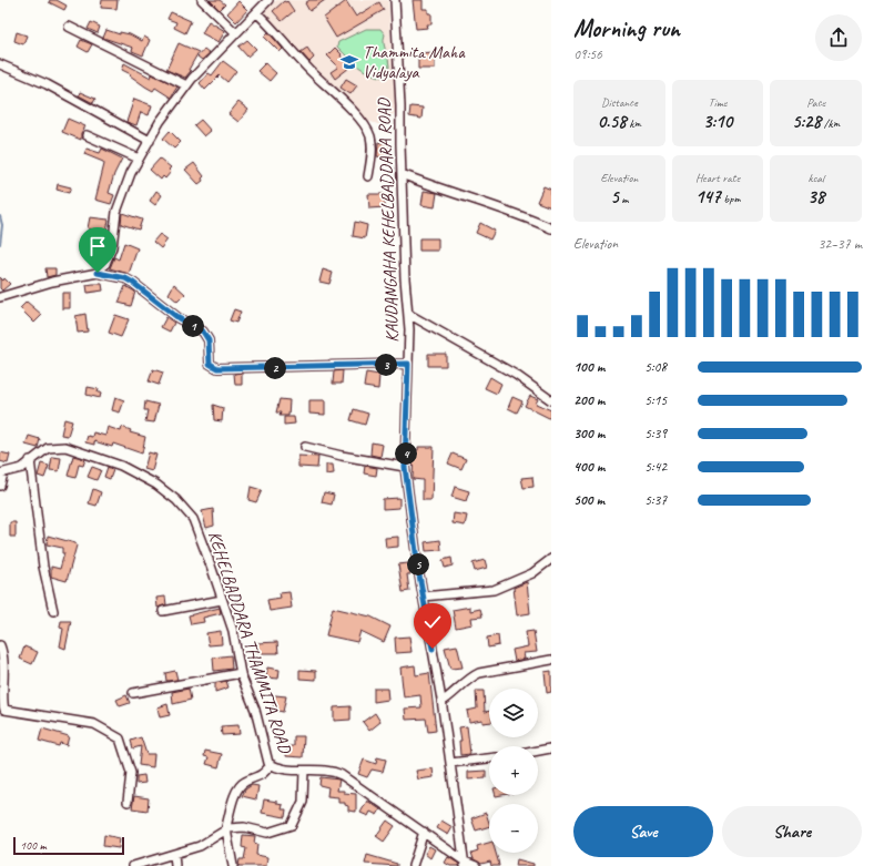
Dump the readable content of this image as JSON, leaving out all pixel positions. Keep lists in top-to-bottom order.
{
  "streets": {
    "street": ["KAUDANGAHA KEHELBADDARA ROAD", "KEHELBADDARA THAMMITA ROAD"]
  },
  "crossings": [
    ["KAUDANGAHA KEHELBADDARA ROAD", "KEHELBADDARA THAMMITA ROAD"]
  ],
  "places": {
    "school or university": ["Thammita Maha Vidyalaya"]
  },
  "scale_bar": "100 m",
  "page": {
    "heading": ["Morning run", "09:56"],
    "stats": [
      ["Distance", "0.58 km"],
      ["Time", "3:10"],
      ["Pace", "5:28 /km"],
      ["Elevation", "5 m"],
      ["Heart rate", "147 bpm"],
      ["kcal", "38"]
    ],
    "chart": ["Elevation", "32–37 m"],
    "pins": [
      "1",
      "3",
      "2",
      "4",
      "5"
    ],
    "list": [
      {
        "name": "100 m",
        "note": "5:08"
      },
      {
        "name": "200 m",
        "note": "5:15"
      },
      {
        "name": "300 m",
        "note": "5:39"
      },
      {
        "name": "400 m",
        "note": "5:42"
      },
      {
        "name": "500 m",
        "note": "5:37"
      }
    ],
    "map_buttons": ["+", "−"],
    "buttons": ["Save", "Share"],
    "scale": "100 m"
  }
}
